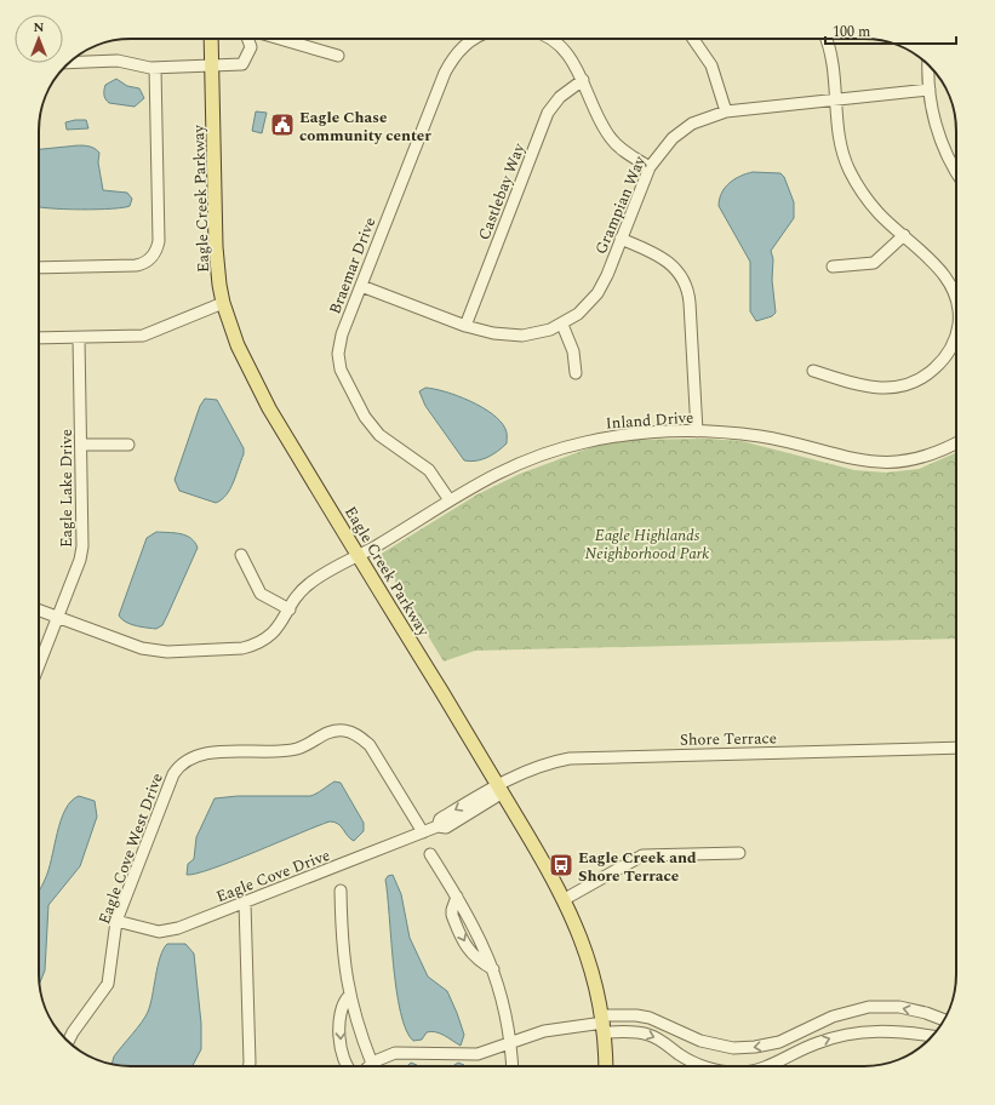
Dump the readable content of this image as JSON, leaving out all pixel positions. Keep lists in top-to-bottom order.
{
  "streets": {
    "main road": ["Eagle Creek Parkway"],
    "street": [
      "Castlebay Way",
      "Grampian Way",
      "Braemar Drive",
      "Inland Drive",
      "Eagle Lake Drive",
      "Shore Terrace",
      "Eagle Cove West Drive",
      "Eagle Cove Drive"
    ]
  },
  "crossings": [
    ["Castlebay Way", "Grampian Way"],
    ["Eagle Creek Parkway", "Inland Drive"],
    ["Eagle Creek Parkway", "Shore Terrace"],
    ["Eagle Creek Parkway", "Eagle Cove Drive"],
    ["Grampian Way", "Braemar Drive"],
    ["Braemar Drive", "Inland Drive"],
    ["Inland Drive", "Eagle Lake Drive"],
    ["Shore Terrace", "Eagle Cove Drive"],
    ["Eagle Cove West Drive", "Eagle Cove Drive"]
  ],
  "parks": ["Eagle Highlands Neighborhood Park"],
  "places": {
    "public building": ["Eagle Chase community center"],
    "bus stop": ["Eagle Creek and Shore Terrace"]
  },
  "scale_bar": "100 m",
  "north": "top"
}
